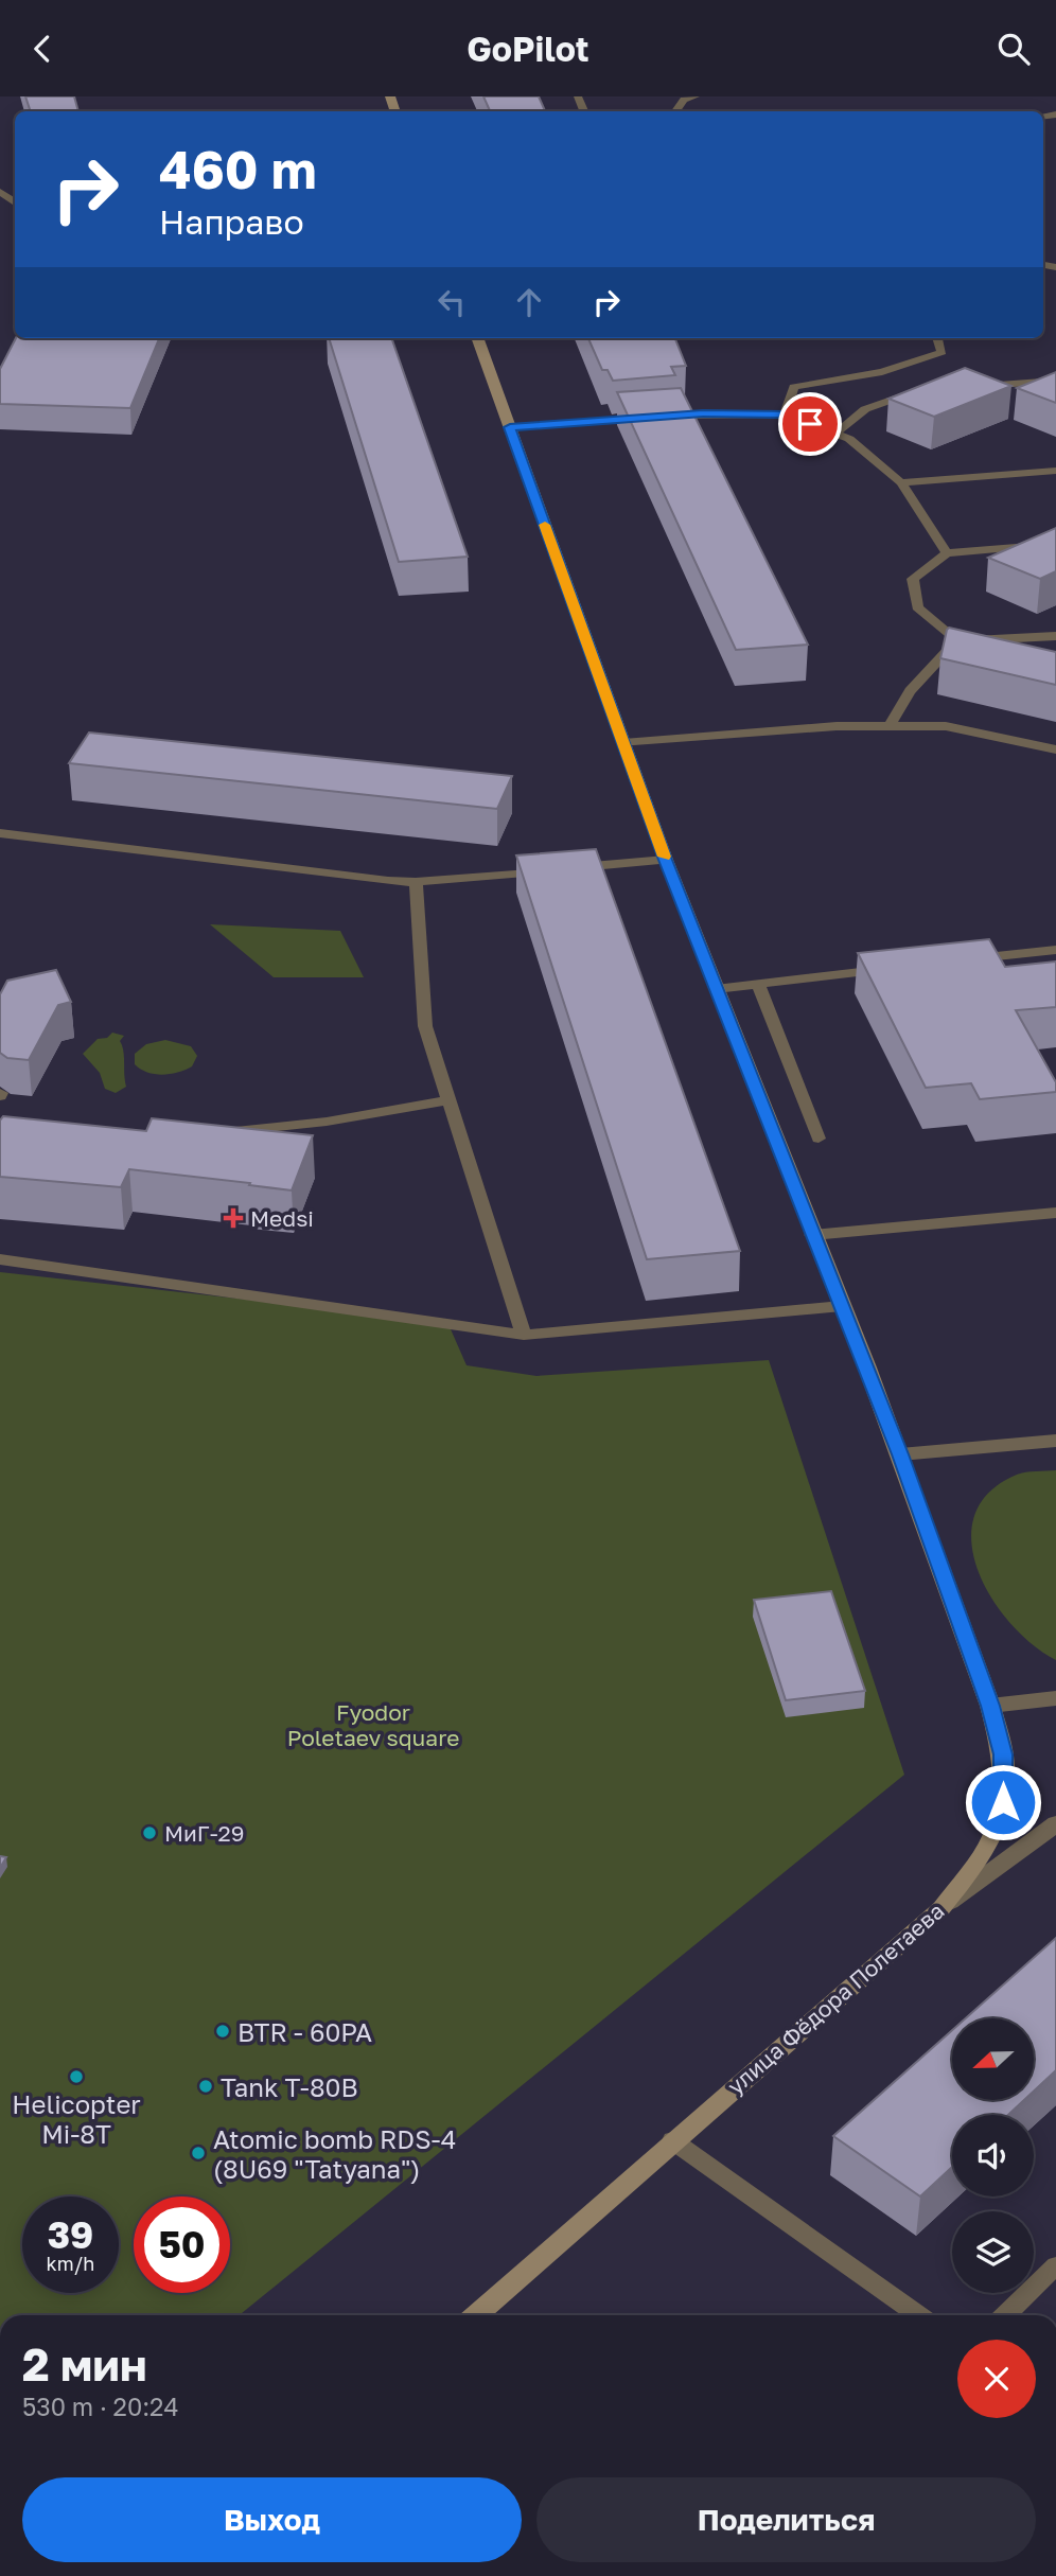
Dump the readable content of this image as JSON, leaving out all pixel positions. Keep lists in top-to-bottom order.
{
  "streets": {
    "main road": ["улица Фёдора Полетаева"]
  },
  "parks": ["Fyodor Poletaev square"],
  "places": {
    "health": ["Medsi"],
    "other": [
      "МиГ-29",
      "BTR - 60PA",
      "Helicopter Mi-8T",
      "Tank T-80B",
      "Atomic bomb RDS-4 (8U69 \"Tatyana\")"
    ]
  },
  "north": "left",
  "page": {
    "header": "GoPilot",
    "turn": ["460 m", "Направо"],
    "speed": "39 km/h",
    "limit": "50",
    "heading": ["2 мин", "530 m · 20:24"],
    "buttons": ["Выход", "Поделиться"]
  }
}
